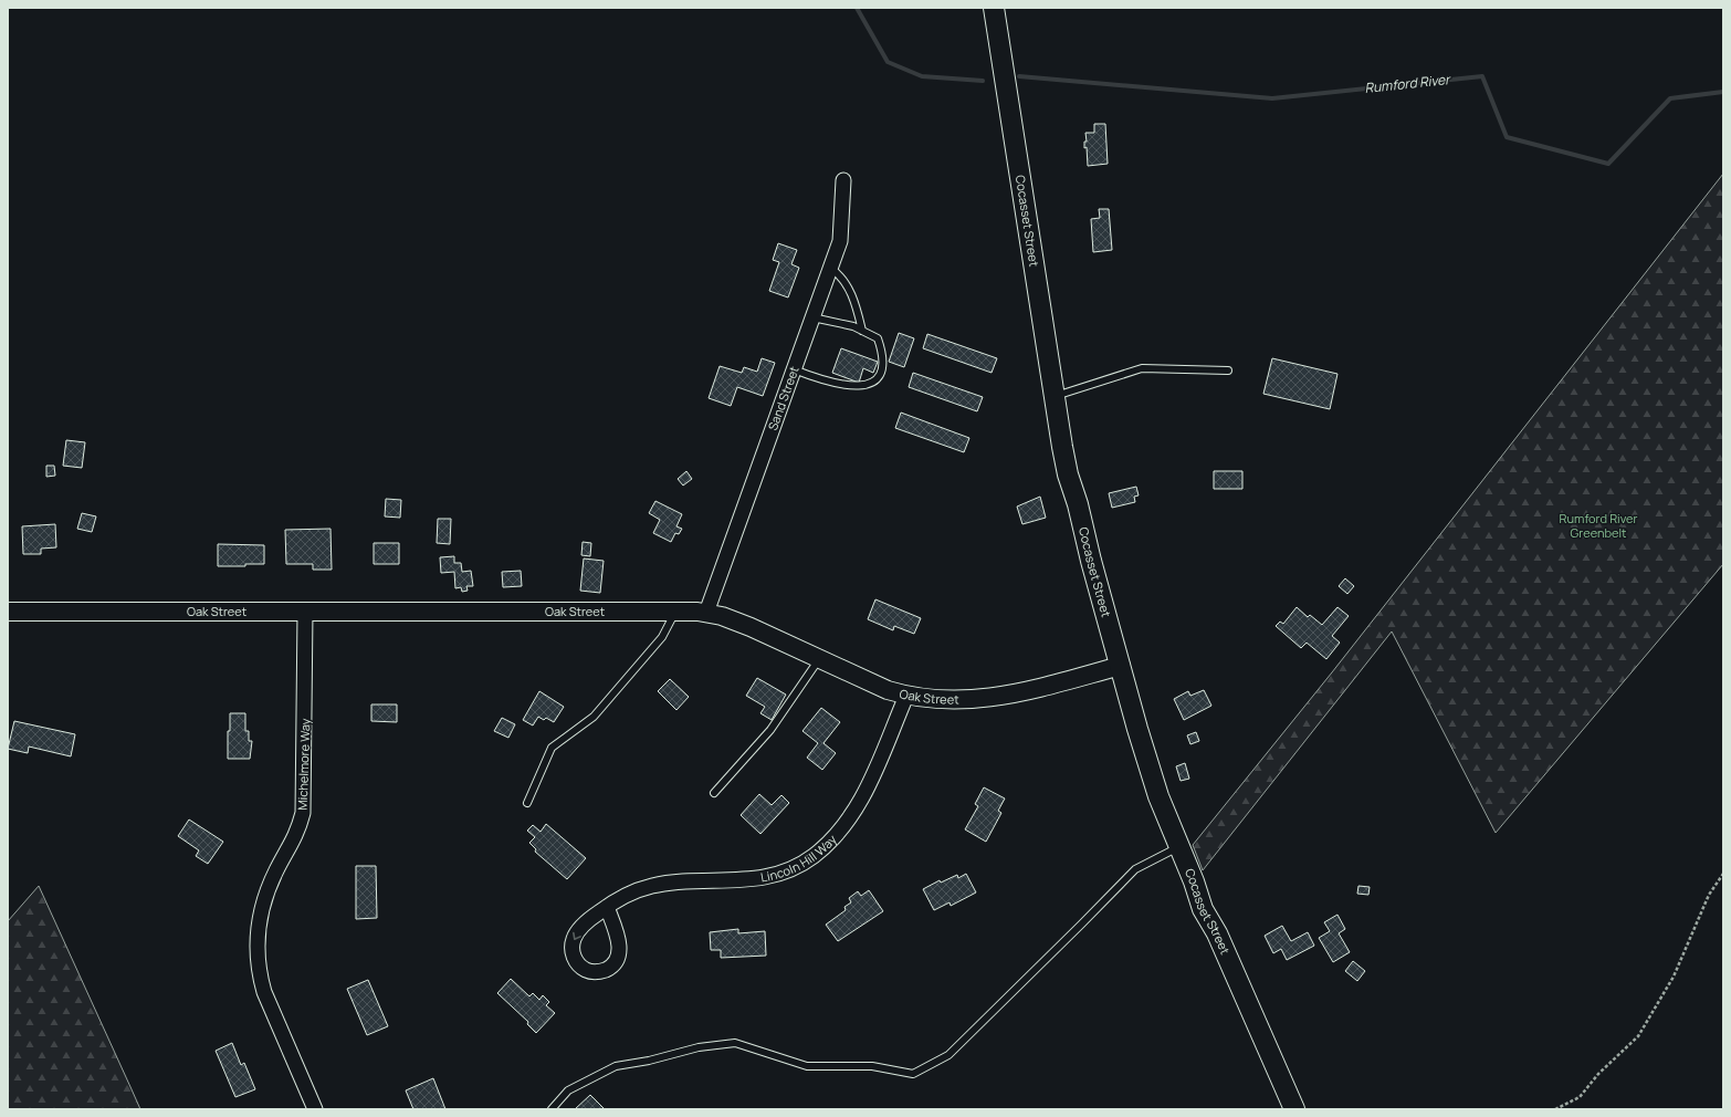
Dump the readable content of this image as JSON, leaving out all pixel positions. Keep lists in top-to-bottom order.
{
  "streets": {
    "main road": ["Cocasset Street"],
    "street": [
      "Sand Street",
      "Oak Street",
      "Michelmore Way",
      "Lincoln Hill Way"
    ]
  },
  "crossings": [
    ["Cocasset Street", "Oak Street"],
    ["Sand Street", "Oak Street"],
    ["Oak Street", "Michelmore Way"],
    ["Oak Street", "Lincoln Hill Way"]
  ],
  "water": ["Rumford River"],
  "parks": ["Rumford River Greenbelt"]
}
